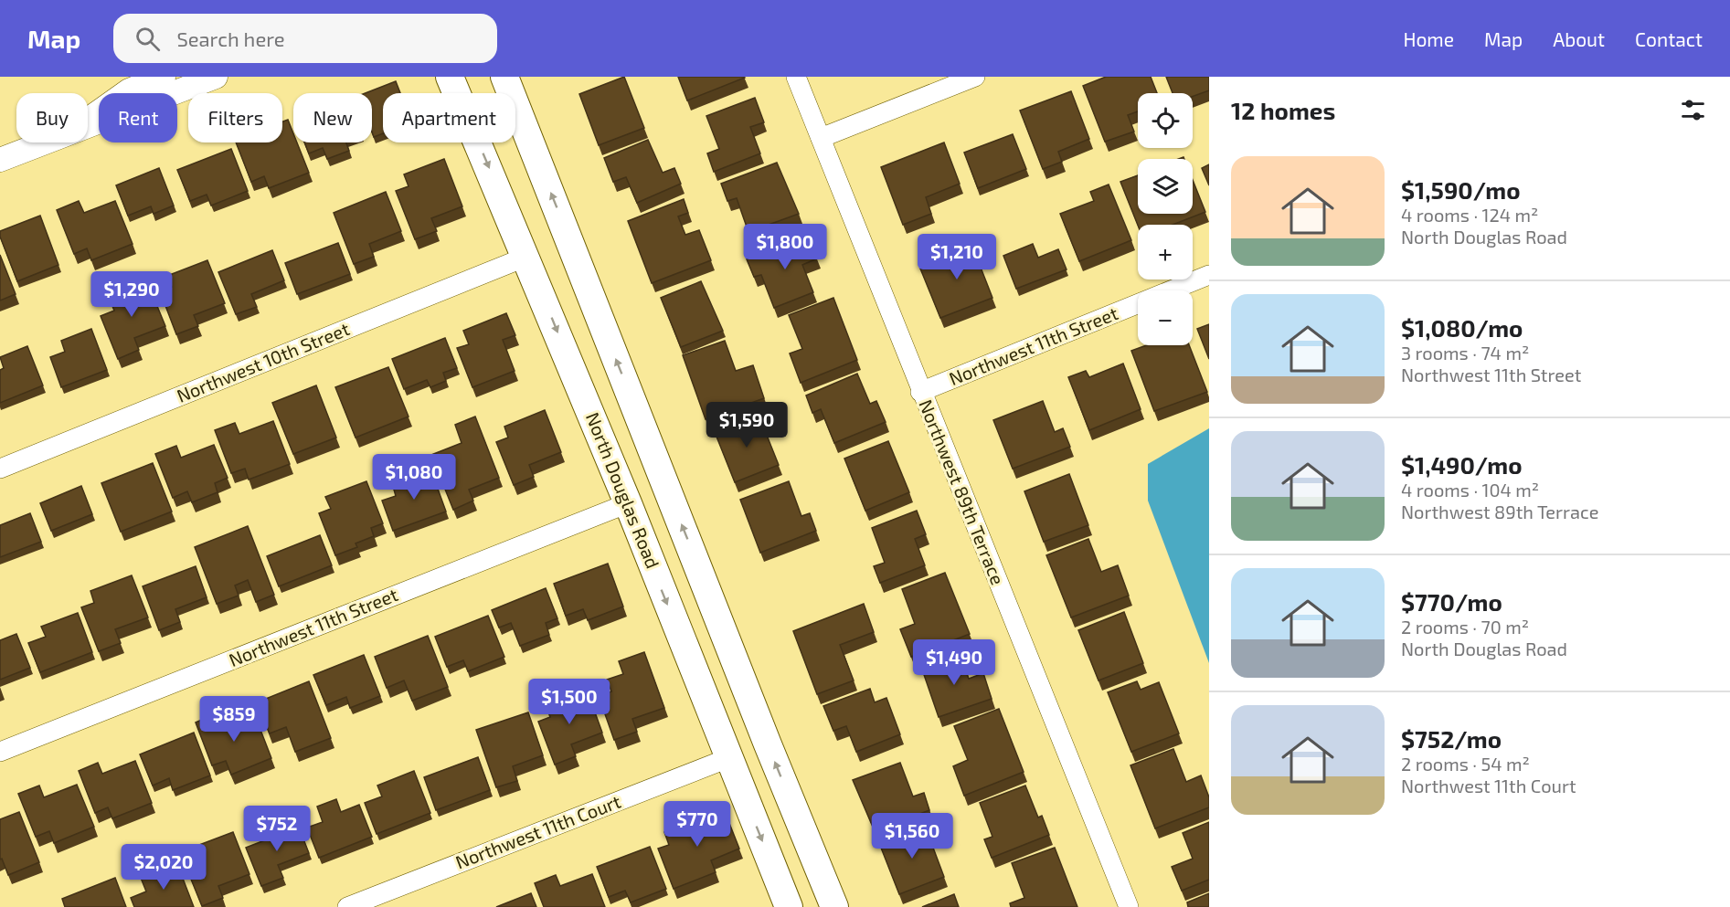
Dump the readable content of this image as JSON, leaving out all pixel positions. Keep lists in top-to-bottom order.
{
  "streets": {
    "main road": ["North Douglas Road"],
    "street": [
      "Northwest 11th Street",
      "Northwest 10th Street",
      "Northwest 89th Terrace",
      "Northwest 11th Court"
    ]
  },
  "crossings": [
    ["Northwest 11th Street", "North Douglas Road"],
    ["Northwest 11th Street", "Northwest 89th Terrace"],
    ["Northwest 10th Street", "North Douglas Road"],
    ["North Douglas Road", "Northwest 11th Court"]
  ],
  "page": {
    "header": "Map",
    "search": "Search here",
    "nav": [
      "Home",
      "Map",
      "About",
      "Contact"
    ],
    "heading": "12 homes",
    "map_buttons": ["+", "−"],
    "chip": [
      "Buy",
      "Rent",
      "Filters",
      "New",
      "Apartment"
    ],
    "list": [
      {
        "name": "$1,590/mo",
        "note": "4 rooms · 124 m² · North Douglas Road"
      },
      {
        "name": "$1,080/mo",
        "note": "3 rooms · 74 m² · Northwest 11th Street"
      },
      {
        "name": "$1,490/mo",
        "note": "4 rooms · 104 m² · Northwest 89th Terrace"
      },
      {
        "name": "$770/mo",
        "note": "2 rooms · 70 m² · North Douglas Road"
      },
      {
        "name": "$752/mo",
        "note": "2 rooms · 54 m² · Northwest 11th Court"
      }
    ],
    "price": [
      "$1,800",
      "$1,210",
      "$1,290",
      "$1,590",
      "$1,080",
      "$1,490",
      "$1,500",
      "$859",
      "$770",
      "$752",
      "$1,560",
      "$2,020"
    ]
  }
}
